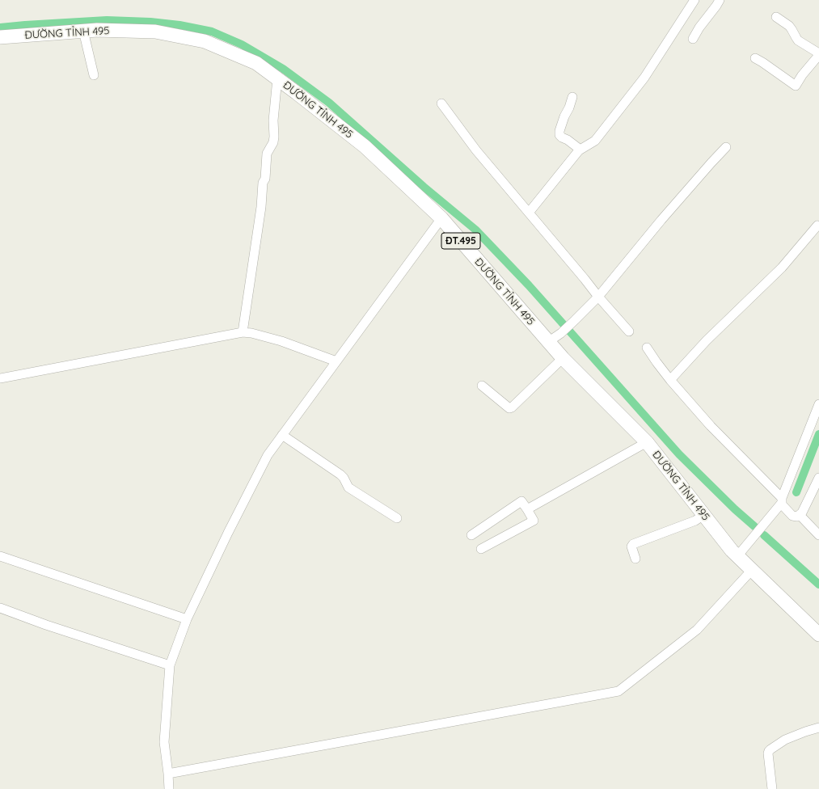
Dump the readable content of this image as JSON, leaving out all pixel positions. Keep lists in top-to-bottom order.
{
  "streets": {
    "main road": ["ĐƯỜNG TỈNH 495", "ĐT.495"]
  }
}
